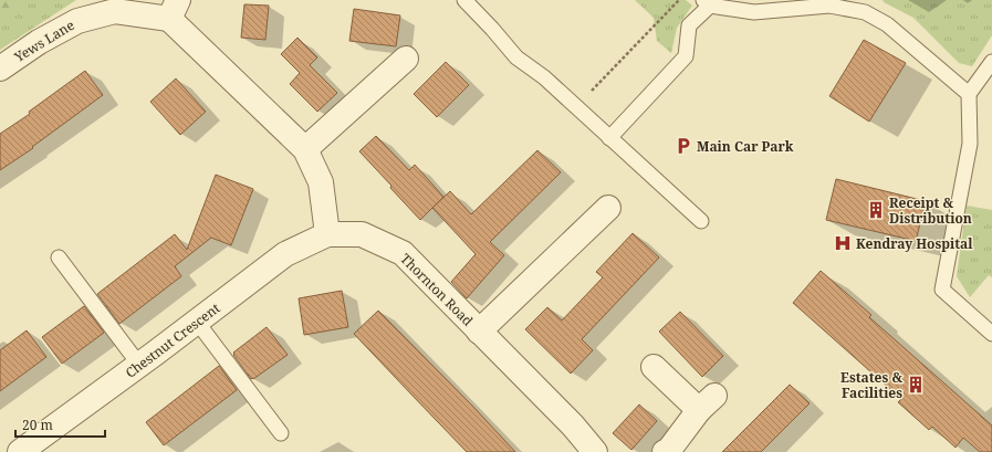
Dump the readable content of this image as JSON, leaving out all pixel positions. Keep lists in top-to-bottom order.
{
  "streets": {
    "street": ["Yews Lane", "Thornton Road", "Chestnut Crescent"]
  },
  "crossings": [
    ["Thornton Road", "Chestnut Crescent"]
  ],
  "places": {
    "parking": ["Main Car Park"],
    "building": ["Receipt & Distribution", "Estates & Facilities"],
    "hospital": ["Kendray Hospital"]
  },
  "scale_bar": "20 m"
}
